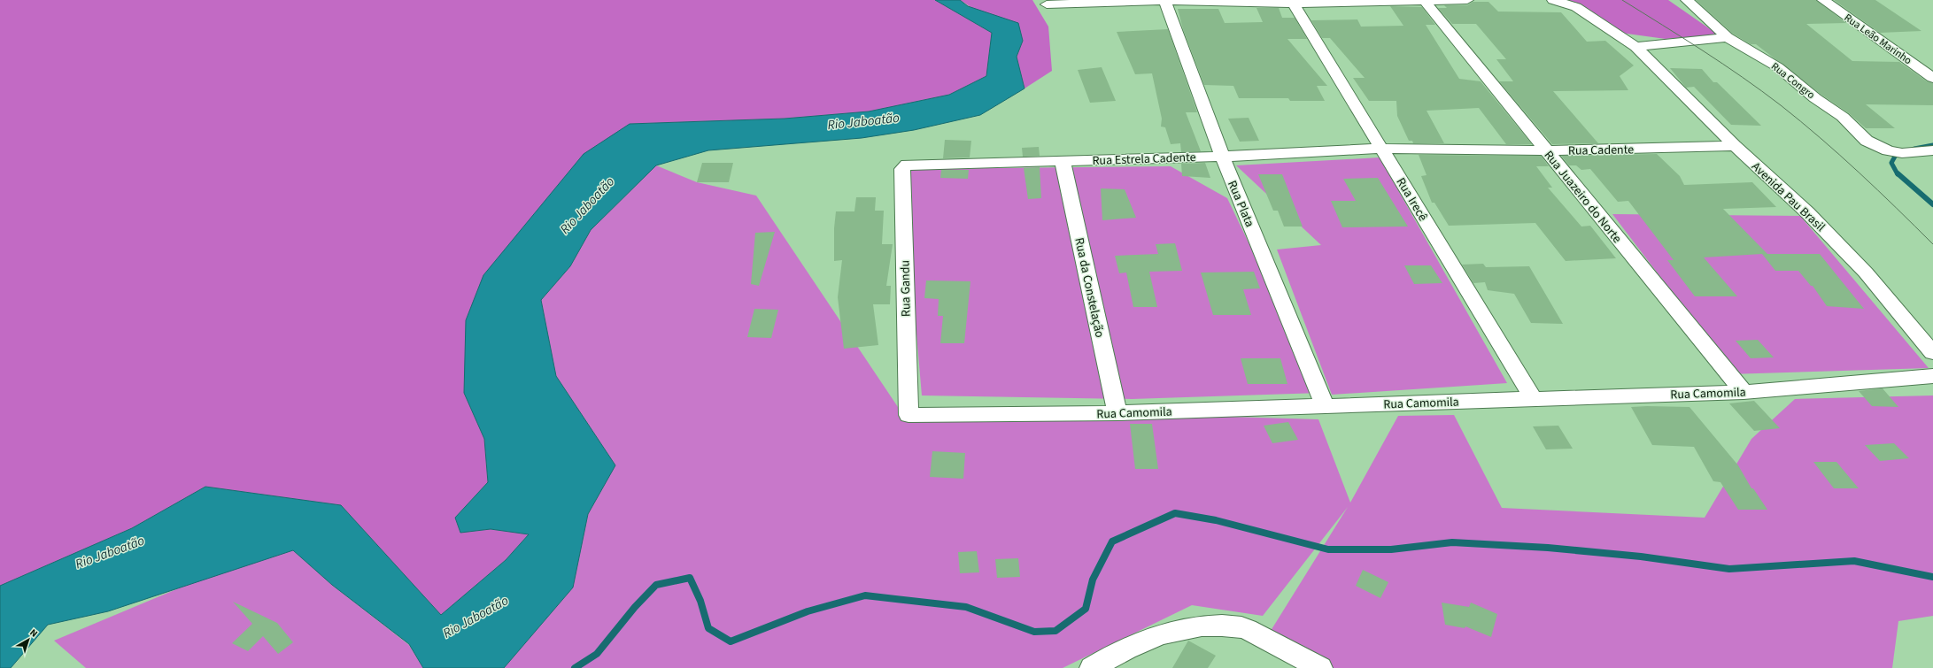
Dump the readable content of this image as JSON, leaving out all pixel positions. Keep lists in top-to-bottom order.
{
  "streets": {
    "street": [
      "Rua Leão Marinho",
      "Rua Congro",
      "Rua Cadente",
      "Rua Estrela Cadente",
      "Rua Juazeiro do Norte",
      "Avenida Pau Brasil",
      "Rua Irecê",
      "Rua Plata",
      "Rua da Constelação",
      "Rua Gandu",
      "Rua Camomila"
    ]
  },
  "crossings": [
    ["Rua Cadente", "Rua Estrela Cadente"],
    ["Rua Cadente", "Rua Juazeiro do Norte"],
    ["Rua Cadente", "Avenida Pau Brasil"],
    ["Rua Cadente", "Rua Irecê"],
    ["Rua Estrela Cadente", "Rua Irecê"],
    ["Rua Estrela Cadente", "Rua Plata"],
    ["Rua Estrela Cadente", "Rua da Constelação"],
    ["Rua Estrela Cadente", "Rua Gandu"],
    ["Rua Juazeiro do Norte", "Rua Camomila"],
    ["Rua Irecê", "Rua Camomila"],
    ["Rua Plata", "Rua Camomila"],
    ["Rua da Constelação", "Rua Camomila"],
    ["Rua Gandu", "Rua Camomila"]
  ],
  "water": ["Rio Jaboatão"],
  "north": "top right"
}
